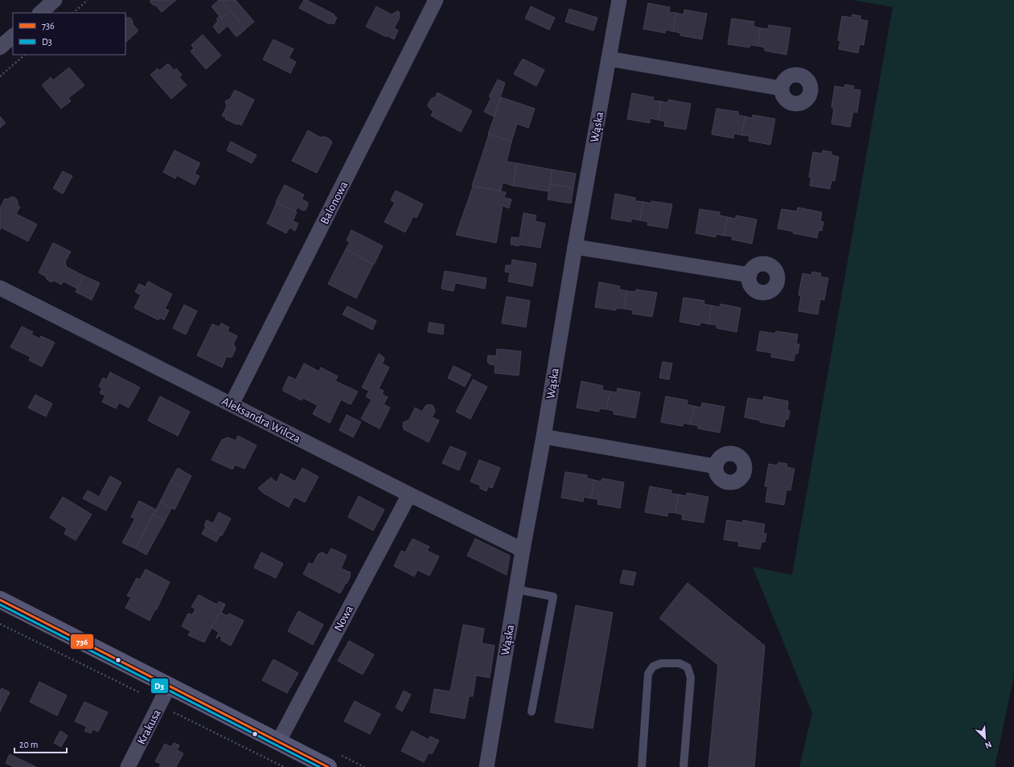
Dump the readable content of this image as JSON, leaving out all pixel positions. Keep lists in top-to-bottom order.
{
  "streets": {
    "street": [
      "Wąska",
      "Balonowa",
      "Aleksandra Wilcza",
      "Nowa",
      "Krakusa"
    ]
  },
  "crossings": [
    ["Wąska", "Aleksandra Wilcza"],
    ["Balonowa", "Aleksandra Wilcza"],
    ["Aleksandra Wilcza", "Nowa"]
  ],
  "lines": ["transit line 736", "transit line D3"],
  "legend": ["736", "D3"],
  "scale_bar": "20 m",
  "north": "bottom right"
}
